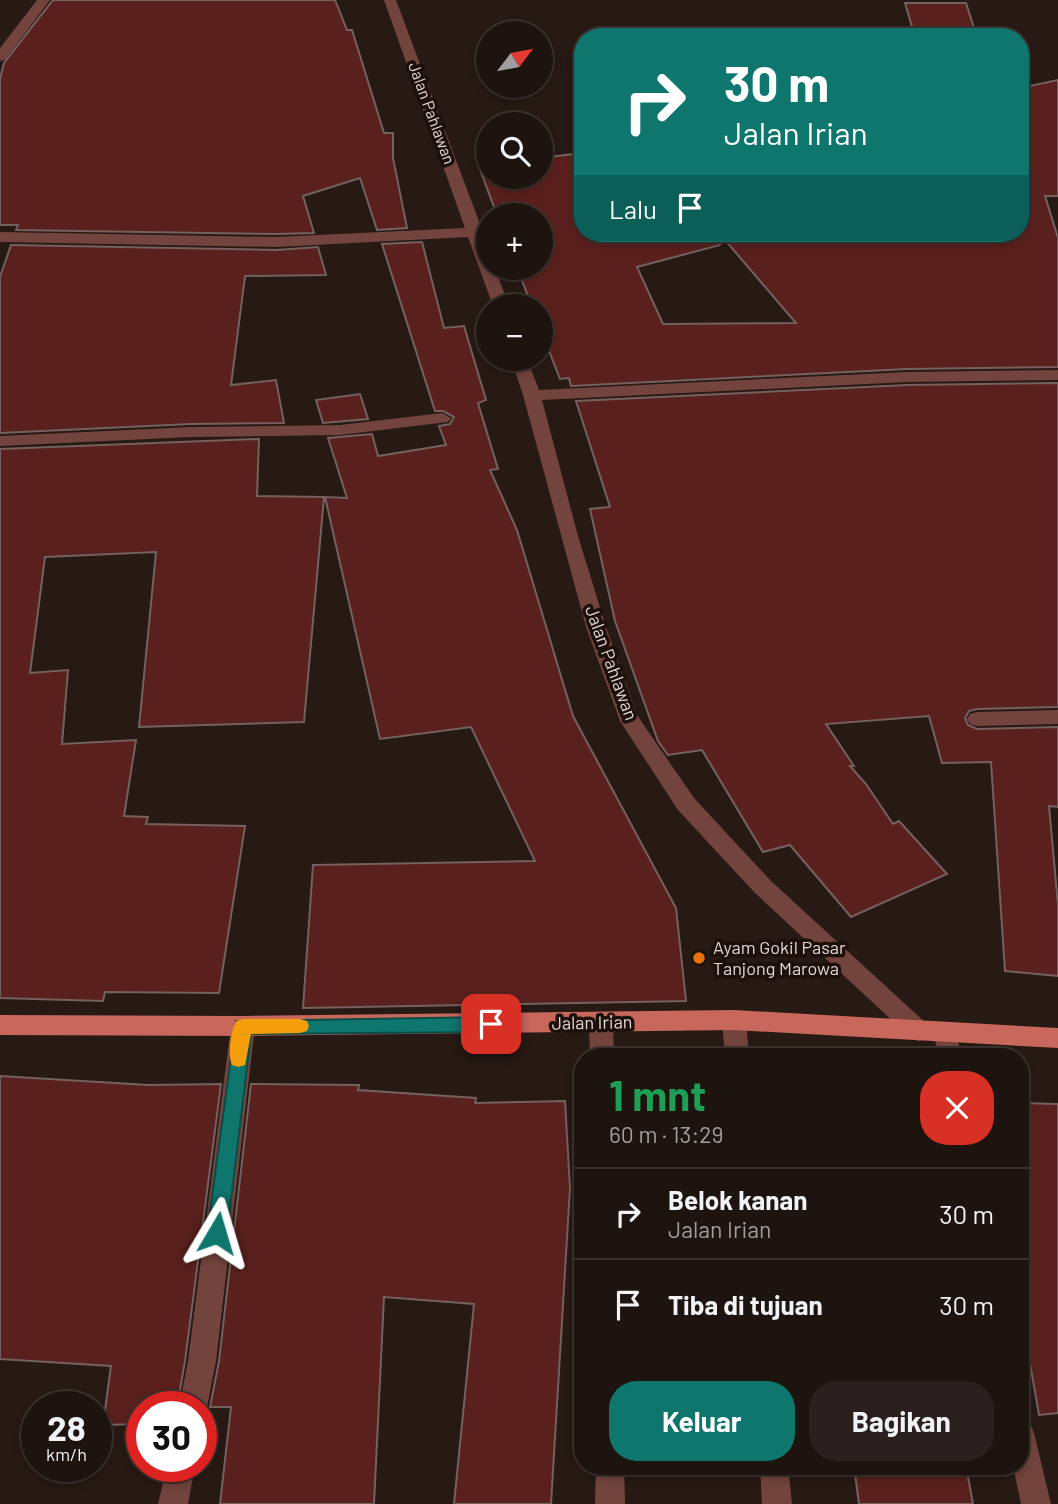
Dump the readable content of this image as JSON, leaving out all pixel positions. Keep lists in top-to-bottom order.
{
  "streets": {
    "main road": ["Jalan Irian"],
    "street": ["Jalan Pahlawan"]
  },
  "crossings": [
    ["Jalan Pahlawan", "Jalan Irian"]
  ],
  "places": ["Ayam Gokil Pasar Tanjong Marowa"],
  "north": "top right",
  "page": {
    "map_buttons": ["+", "−"],
    "turn": ["30 m", "Jalan Irian"],
    "then": "Lalu",
    "heading": ["1 mnt", "60 m · 13:29"],
    "list": [
      {
        "name": "Belok kanan",
        "note": "Jalan Irian",
        "value": "30 m"
      },
      {
        "name": "Tiba di tujuan",
        "value": "30 m"
      }
    ],
    "buttons": ["Keluar", "Bagikan"],
    "speed": "28 km/h",
    "limit": "30"
  }
}
